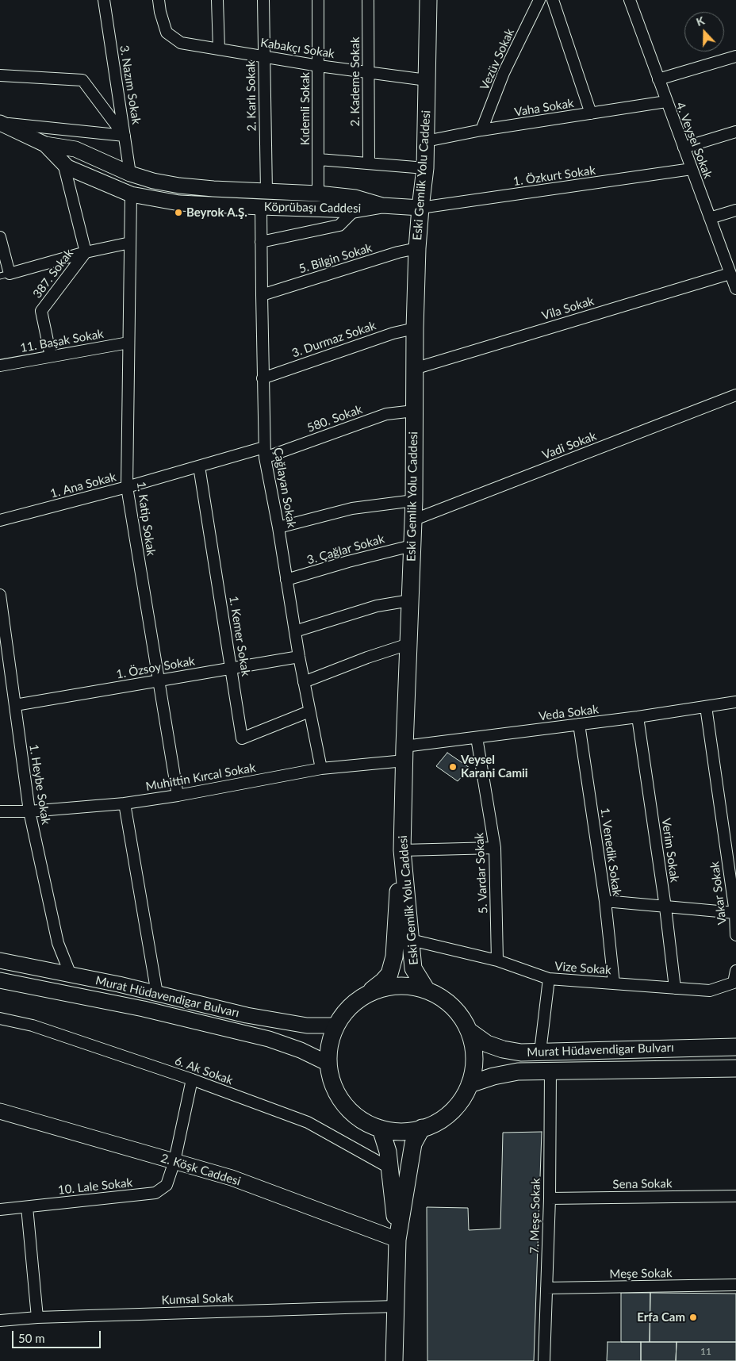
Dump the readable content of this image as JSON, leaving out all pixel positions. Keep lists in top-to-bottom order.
{
  "streets": {
    "main road": [
      "Eski Gemlik Yolu Caddesi",
      "Köprübaşı Caddesi",
      "Murat Hüdavendigar Bulvarı",
      "2. Köşk Caddesi"
    ],
    "street": [
      "Kabakçı Sokak",
      "Vezüv Sokak",
      "2. Kademe Sokak",
      "3. Nazım Sokak",
      "2. Karlı Sokak",
      "Vaha Sokak",
      "Kıdemli Sokak",
      "4. Veysel Sokak",
      "1. Özkurt Sokak",
      "5. Bilgin Sokak",
      "387. Sokak",
      "Vila Sokak",
      "3. Durmaz Sokak",
      "11. Başak Sokak",
      "580. Sokak",
      "Vadi Sokak",
      "1. Ana Sokak",
      "Çağlayan Sokak",
      "1. Katip Sokak",
      "3. Çağlar Sokak",
      "1. Kemer Sokak",
      "1. Özsoy Sokak",
      "Veda Sokak",
      "Muhittin Kırcal Sokak",
      "1. Heybe Sokak",
      "Verim Sokak",
      "1. Venedik Sokak",
      "5. Vardar Sokak",
      "Vakar Sokak",
      "Vize Sokak",
      "6. Ak Sokak",
      "Sena Sokak",
      "10. Lale Sokak",
      "7. Meşe Sokak",
      "Meşe Sokak",
      "Kumsal Sokak"
    ]
  },
  "crossings": [
    ["Kabakçı Sokak", "2. Kademe Sokak"],
    ["Kabakçı Sokak", "2. Karlı Sokak"],
    ["Kabakçı Sokak", "Kıdemli Sokak"],
    ["Kabakçı Sokak", "Eski Gemlik Yolu Caddesi"],
    ["Vezüv Sokak", "Vaha Sokak"],
    ["3. Nazım Sokak", "Köprübaşı Caddesi"],
    ["2. Karlı Sokak", "Köprübaşı Caddesi"],
    ["Vaha Sokak", "4. Veysel Sokak"],
    ["Vaha Sokak", "Eski Gemlik Yolu Caddesi"],
    ["Kıdemli Sokak", "Köprübaşı Caddesi"],
    ["4. Veysel Sokak", "1. Özkurt Sokak"],
    ["4. Veysel Sokak", "Vila Sokak"],
    ["Eski Gemlik Yolu Caddesi", "1. Özkurt Sokak"],
    ["Eski Gemlik Yolu Caddesi", "Köprübaşı Caddesi"],
    ["Eski Gemlik Yolu Caddesi", "5. Bilgin Sokak"],
    ["Eski Gemlik Yolu Caddesi", "Vila Sokak"],
    ["Eski Gemlik Yolu Caddesi", "3. Durmaz Sokak"],
    ["Eski Gemlik Yolu Caddesi", "580. Sokak"],
    ["Eski Gemlik Yolu Caddesi", "Vadi Sokak"],
    ["Eski Gemlik Yolu Caddesi", "3. Çağlar Sokak"],
    ["Eski Gemlik Yolu Caddesi", "Veda Sokak"],
    ["Eski Gemlik Yolu Caddesi", "Muhittin Kırcal Sokak"],
    ["Eski Gemlik Yolu Caddesi", "Vize Sokak"],
    ["1. Özkurt Sokak", "Köprübaşı Caddesi"],
    ["Köprübaşı Caddesi", "387. Sokak"],
    ["Köprübaşı Caddesi", "Çağlayan Sokak"],
    ["Köprübaşı Caddesi", "1. Katip Sokak"],
    ["5. Bilgin Sokak", "Çağlayan Sokak"],
    ["387. Sokak", "11. Başak Sokak"],
    ["387. Sokak", "1. Katip Sokak"],
    ["3. Durmaz Sokak", "Çağlayan Sokak"],
    ["11. Başak Sokak", "1. Katip Sokak"],
    ["580. Sokak", "1. Ana Sokak"],
    ["580. Sokak", "Çağlayan Sokak"],
    ["1. Ana Sokak", "Çağlayan Sokak"],
    ["1. Ana Sokak", "1. Katip Sokak"],
    ["1. Ana Sokak", "1. Kemer Sokak"],
    ["Çağlayan Sokak", "3. Çağlar Sokak"],
    ["Çağlayan Sokak", "1. Kemer Sokak"],
    ["Çağlayan Sokak", "1. Özsoy Sokak"],
    ["Çağlayan Sokak", "Muhittin Kırcal Sokak"],
    ["1. Katip Sokak", "1. Özsoy Sokak"],
    ["1. Katip Sokak", "Muhittin Kırcal Sokak"],
    ["1. Kemer Sokak", "1. Özsoy Sokak"],
    ["1. Özsoy Sokak", "1. Heybe Sokak"],
    ["Veda Sokak", "Muhittin Kırcal Sokak"],
    ["Veda Sokak", "Verim Sokak"],
    ["Veda Sokak", "1. Venedik Sokak"],
    ["Veda Sokak", "5. Vardar Sokak"],
    ["Veda Sokak", "Vakar Sokak"],
    ["Muhittin Kırcal Sokak", "1. Heybe Sokak"],
    ["1. Heybe Sokak", "Murat Hüdavendigar Bulvarı"],
    ["Verim Sokak", "Vize Sokak"],
    ["1. Venedik Sokak", "Vize Sokak"],
    ["5. Vardar Sokak", "Vize Sokak"],
    ["Murat Hüdavendigar Bulvarı", "7. Meşe Sokak"],
    ["6. Ak Sokak", "10. Lale Sokak"],
    ["2. Köşk Caddesi", "10. Lale Sokak"],
    ["Sena Sokak", "7. Meşe Sokak"],
    ["7. Meşe Sokak", "Meşe Sokak"]
  ],
  "places": ["Beyrok A.Ş.", "Veysel Karani Camii", "Erfa Cam"],
  "house_numbers": ["11"],
  "scale_bar": "50 m",
  "north": "top"
}
